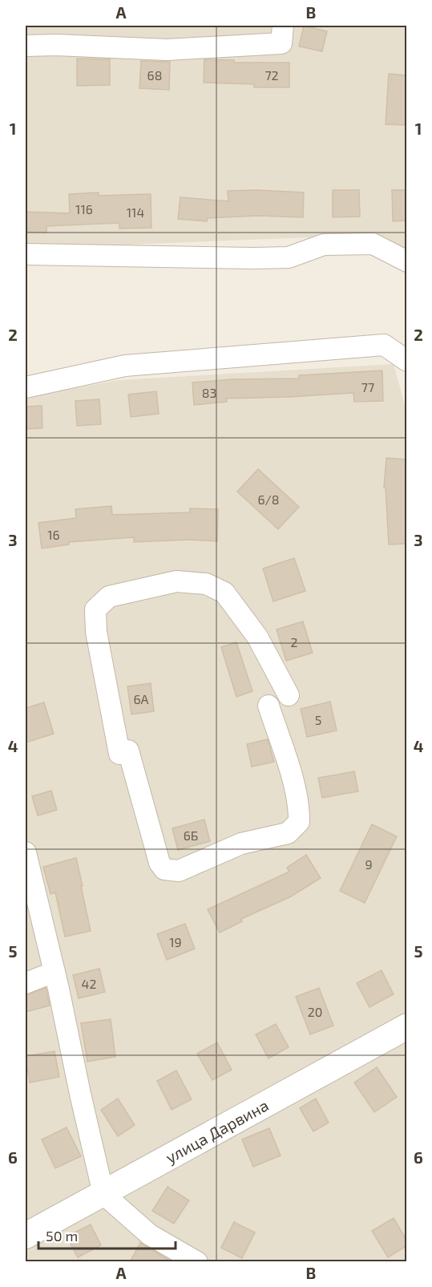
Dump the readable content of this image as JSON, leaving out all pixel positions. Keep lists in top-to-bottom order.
{
  "streets": {
    "street": ["улица Дарвина"]
  },
  "house_numbers": [
    "68",
    "72",
    "116",
    "114",
    "77",
    "83",
    "6/8",
    "16",
    "2",
    "6А",
    "5",
    "6Б",
    "9",
    "19",
    "42",
    "20"
  ],
  "scale_bar": "50 m",
  "grid": {
    "columns": ["A", "B"],
    "rows": [
      "1",
      "2",
      "3",
      "4",
      "5",
      "6"
    ]
  }
}
